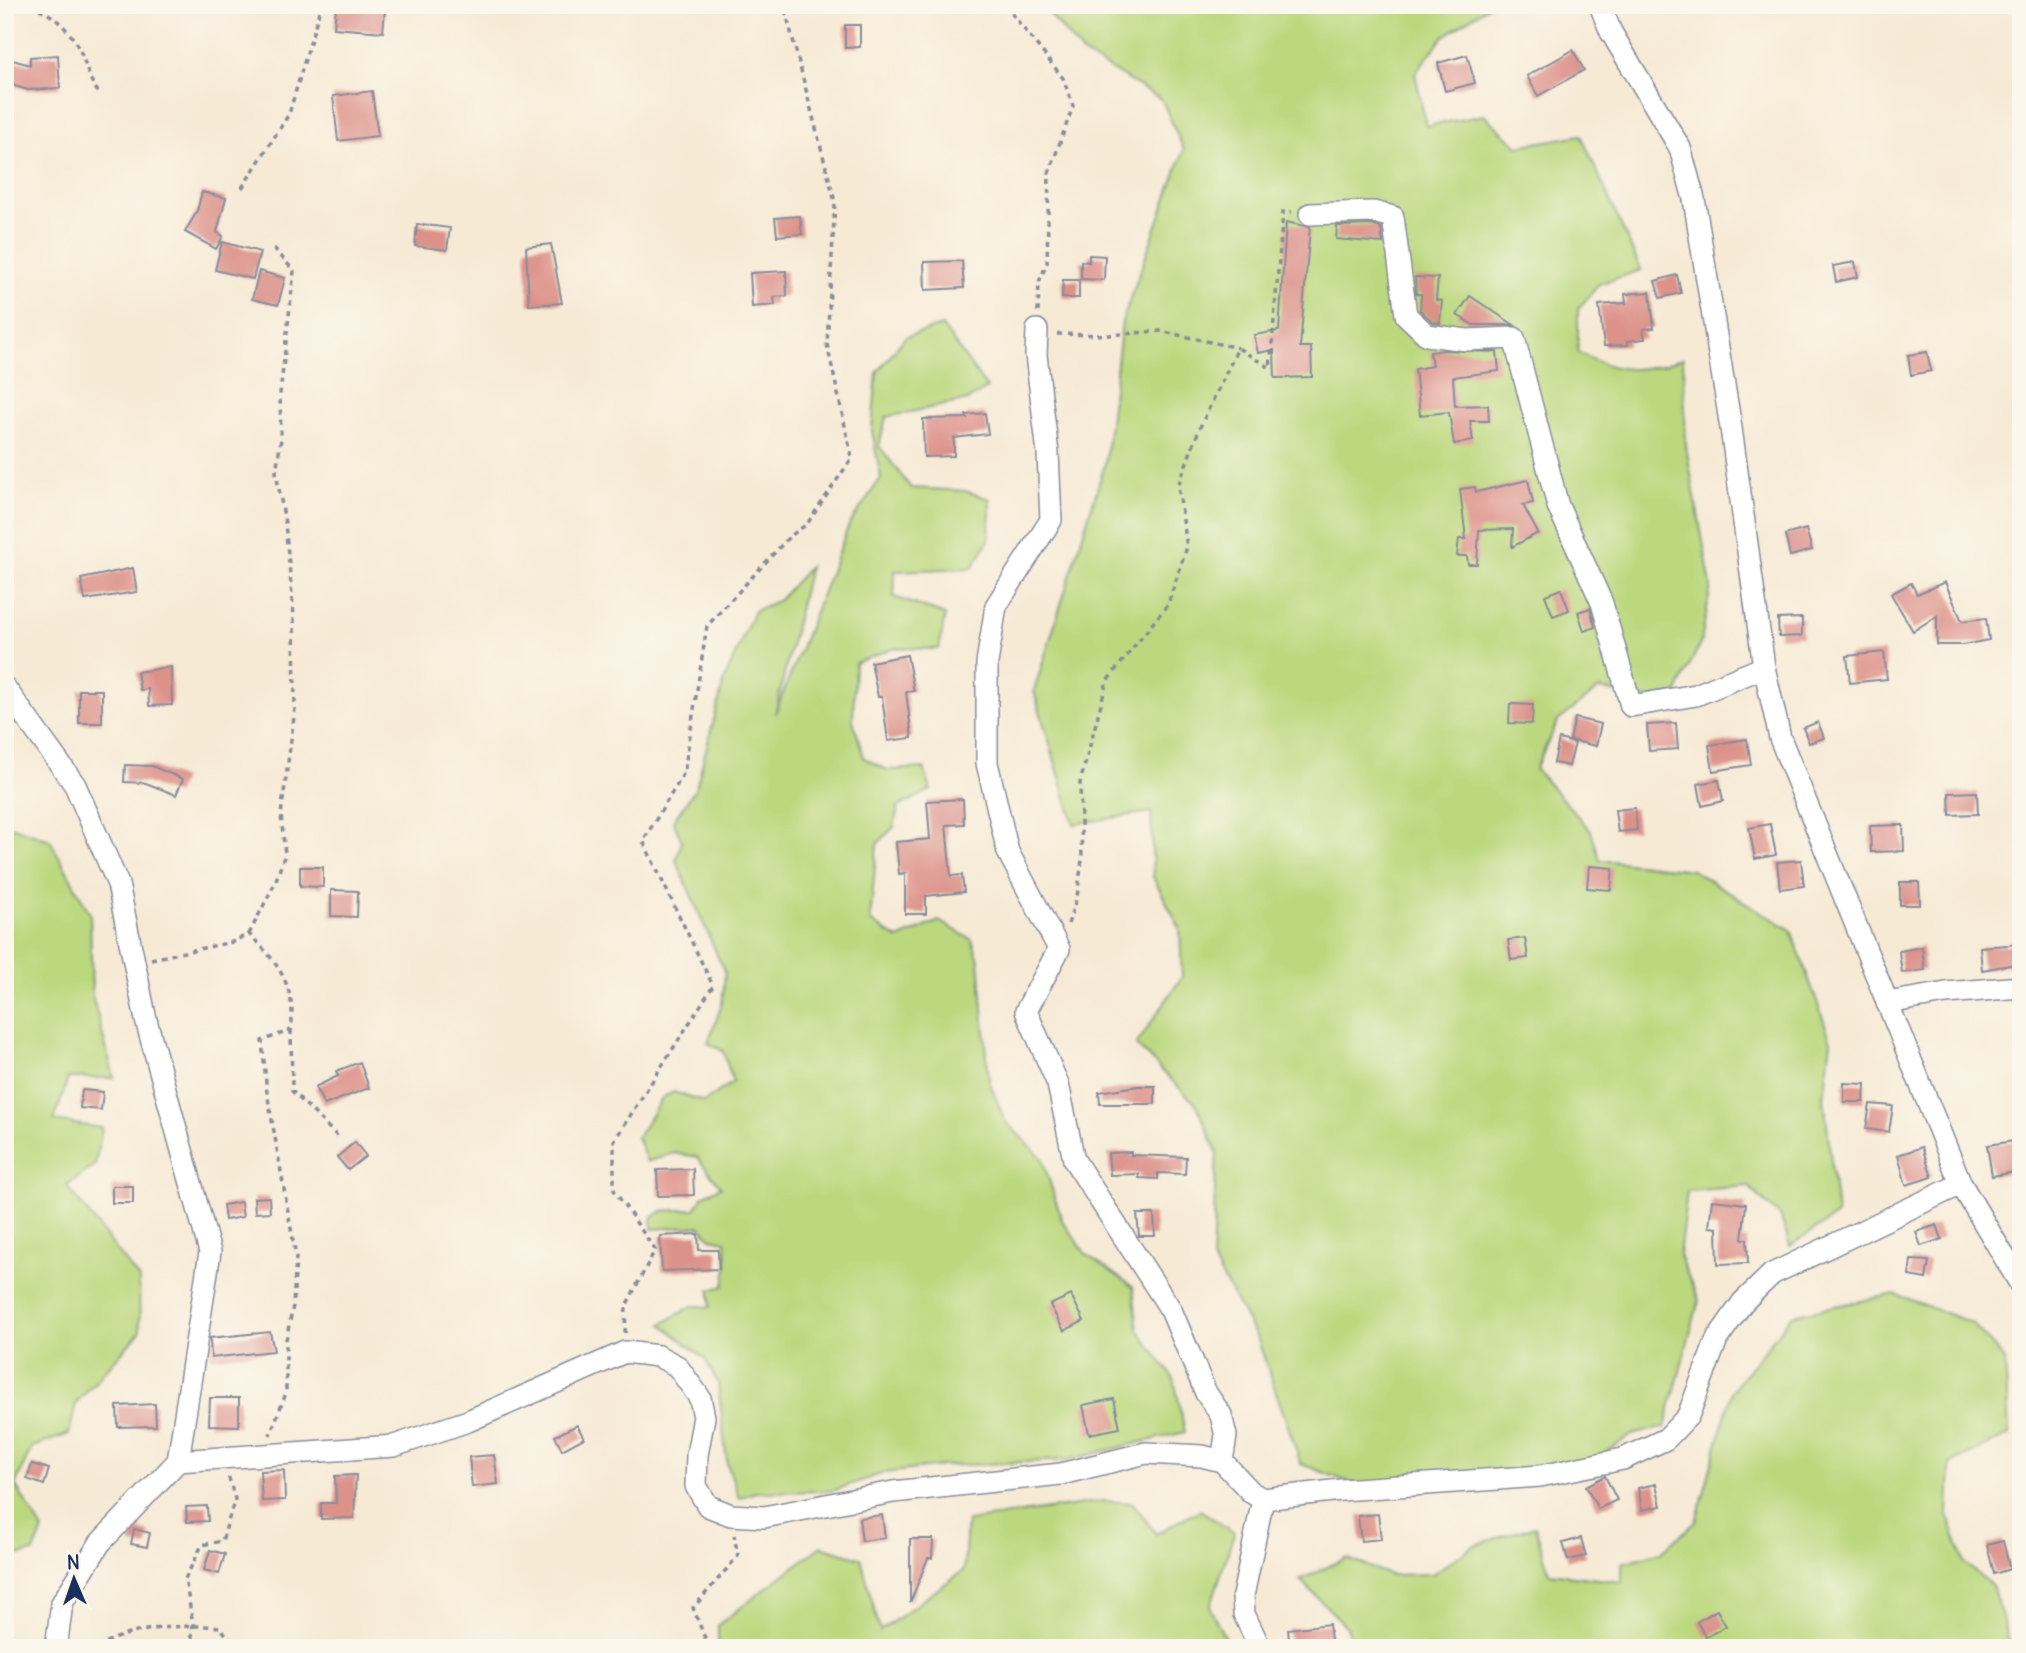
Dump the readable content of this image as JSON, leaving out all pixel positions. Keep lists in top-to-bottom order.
{
  "north": "top"
}
